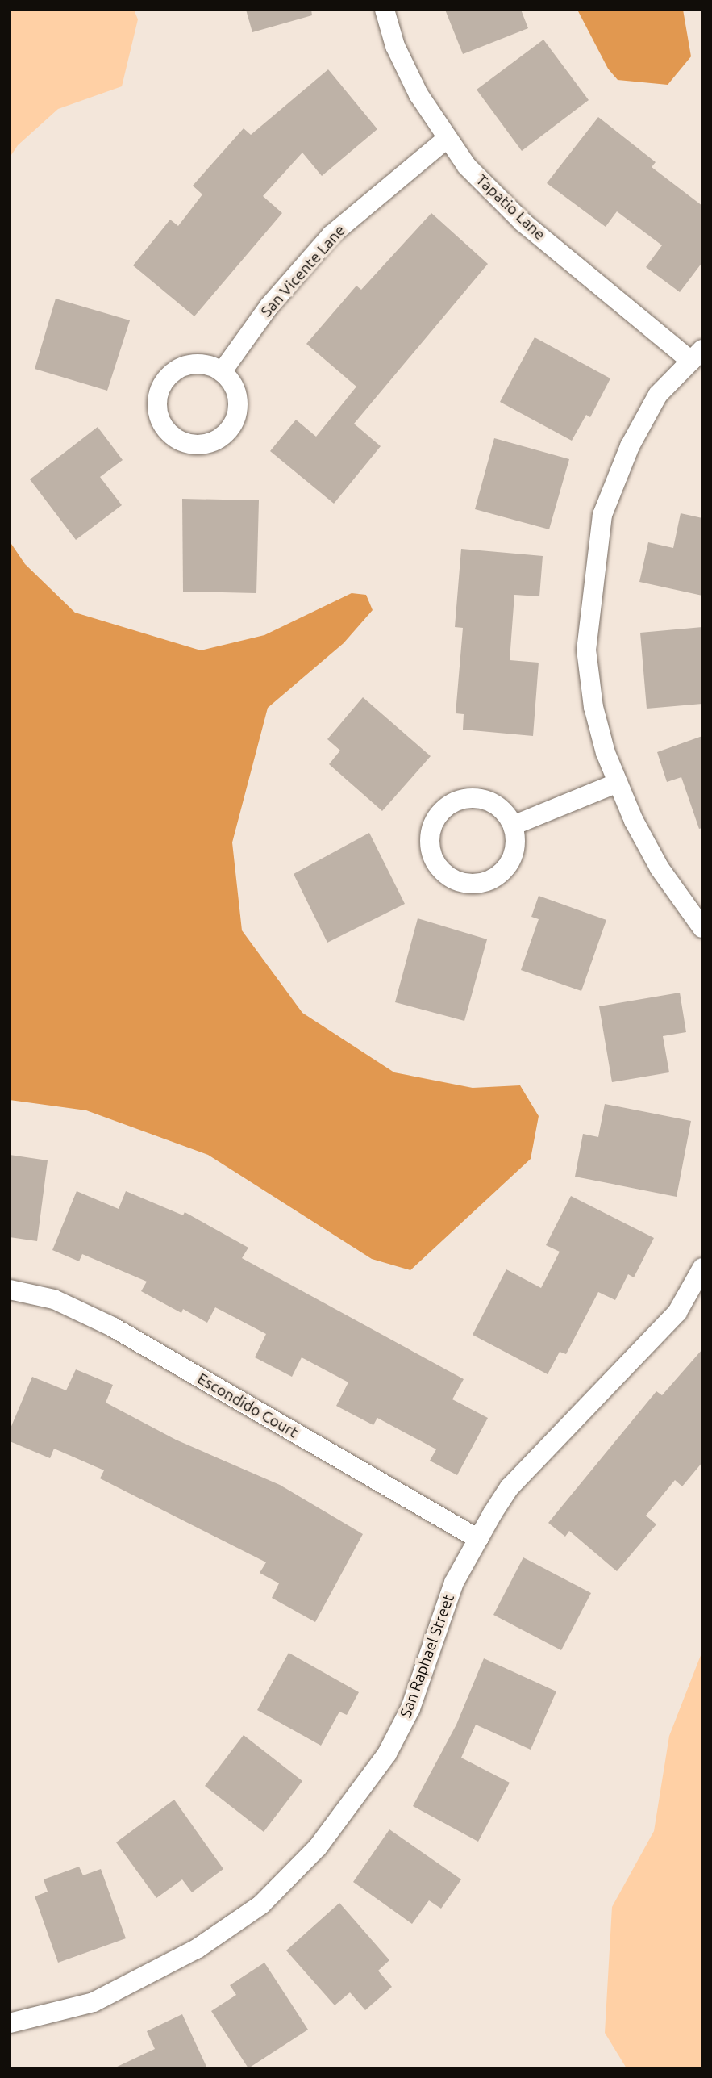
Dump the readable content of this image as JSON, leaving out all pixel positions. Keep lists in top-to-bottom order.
{
  "streets": {
    "street": [
      "Tapatio Lane",
      "San Vicente Lane",
      "Escondido Court",
      "San Raphael Street"
    ]
  },
  "crossings": [
    ["Tapatio Lane", "San Vicente Lane"],
    ["Escondido Court", "San Raphael Street"]
  ]
}
